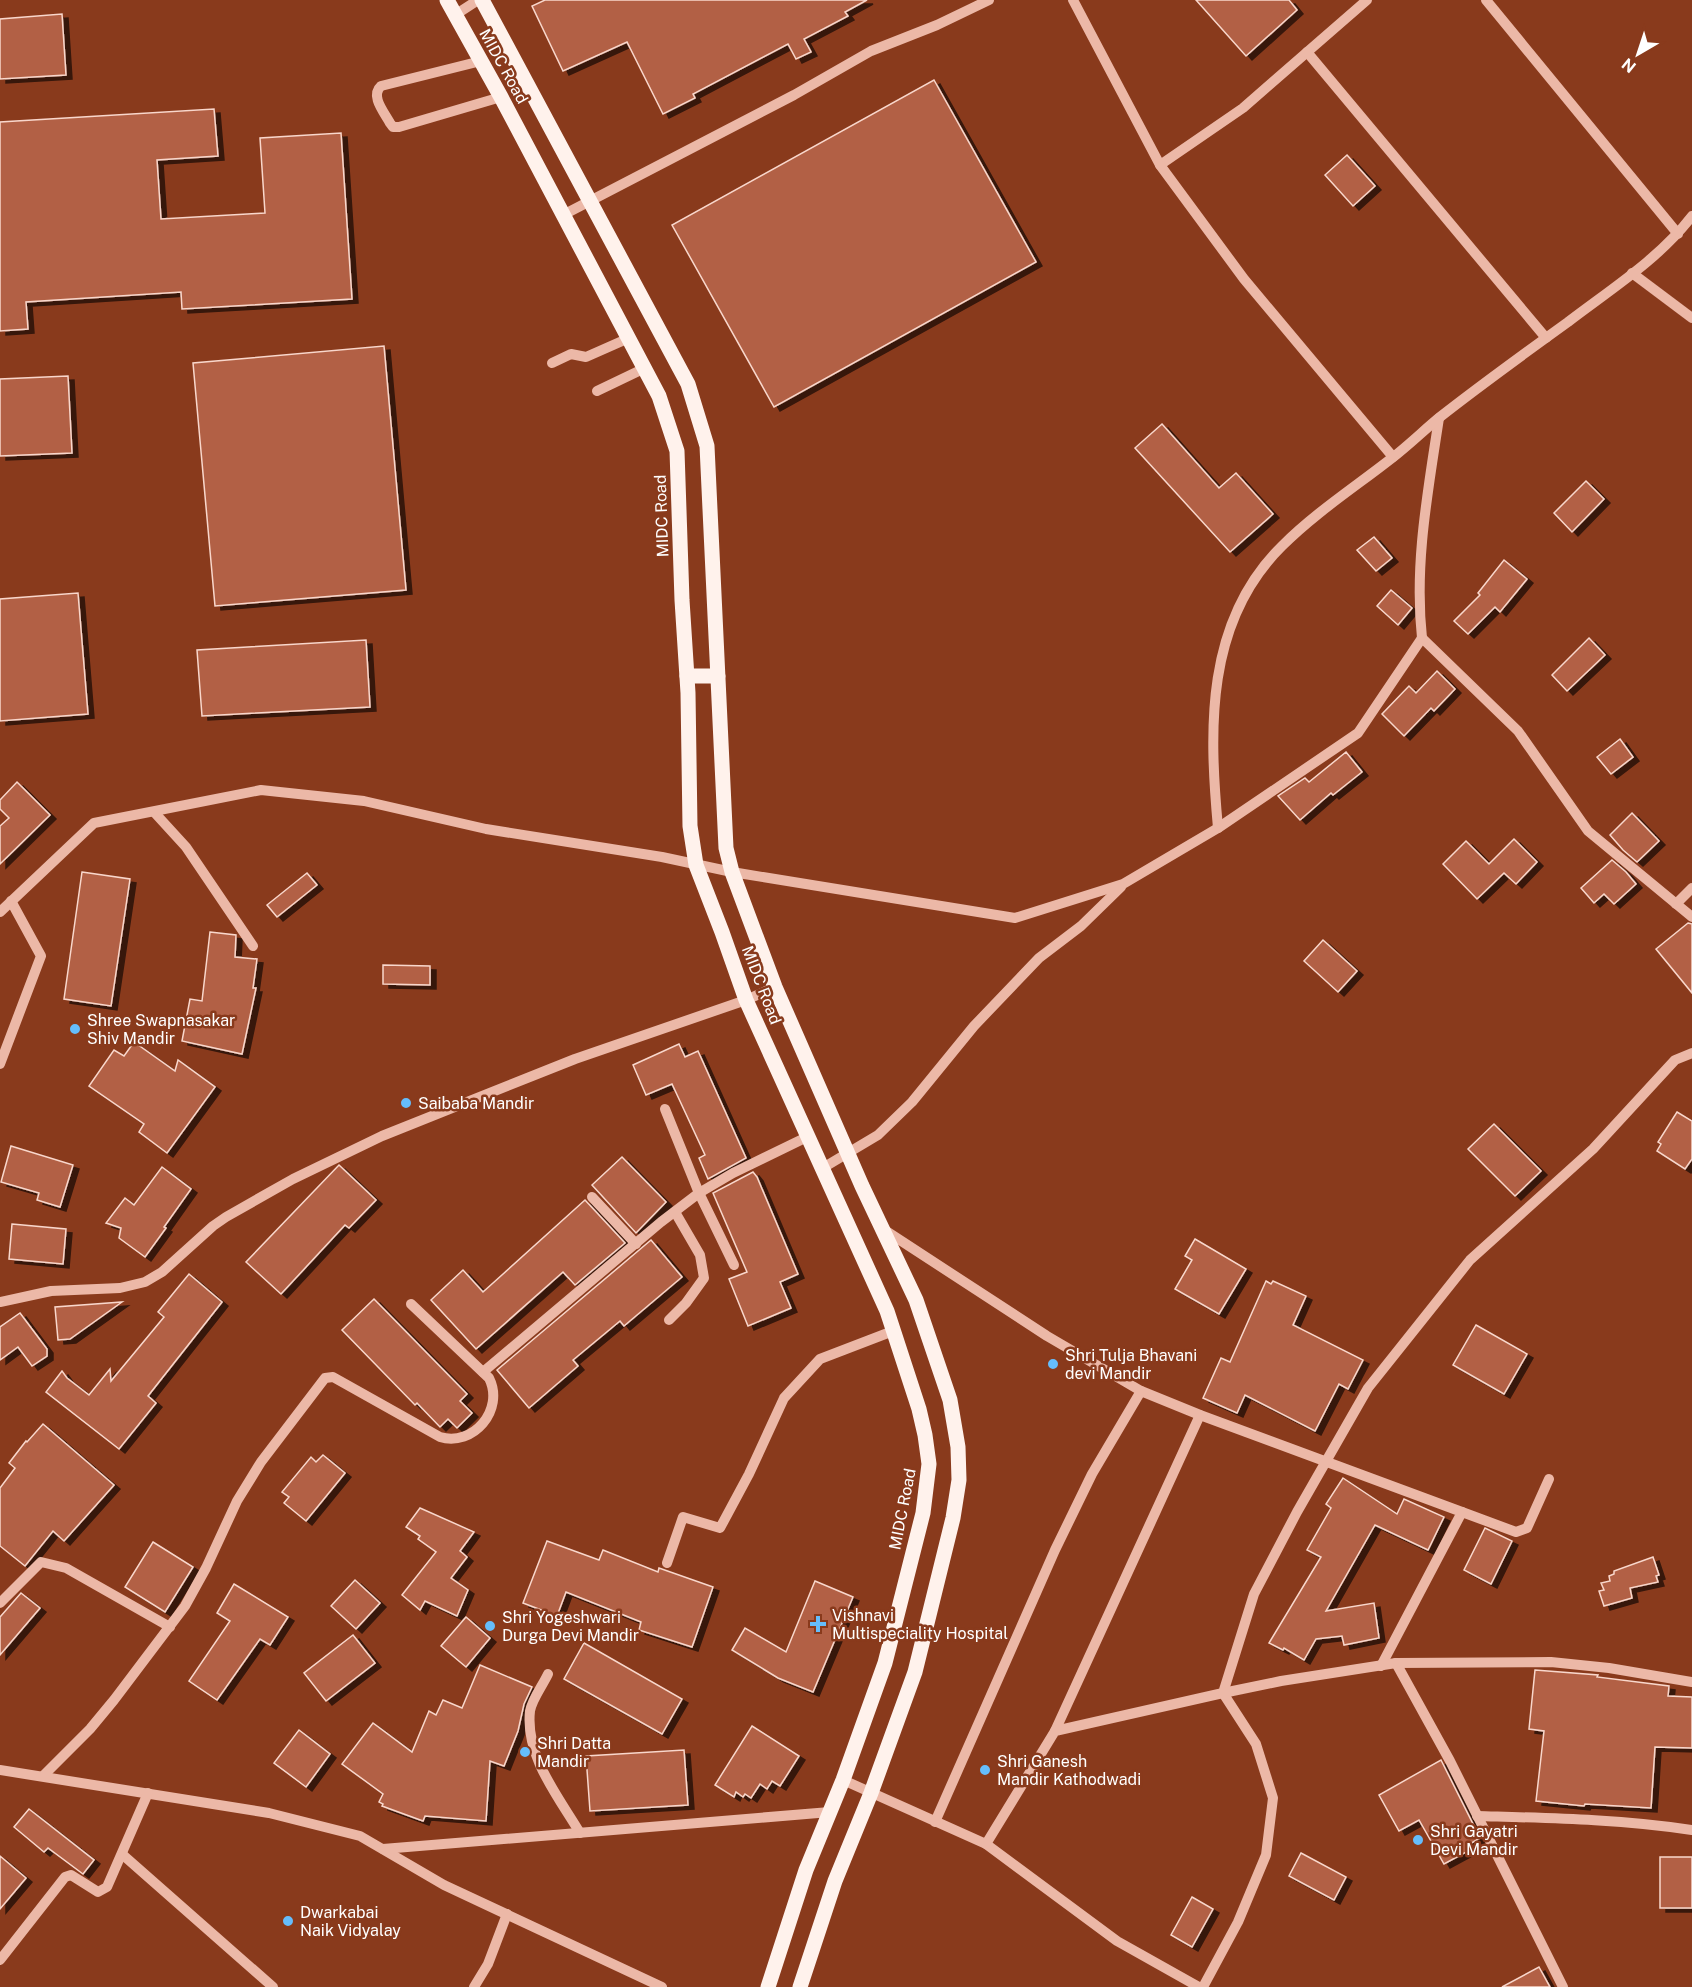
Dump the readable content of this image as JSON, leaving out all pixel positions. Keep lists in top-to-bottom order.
{
  "streets": {
    "main road": ["MIDC Road"]
  },
  "places": {
    "other": [
      "Shree Swapnasakar Shiv Mandir",
      "Saibaba Mandir",
      "Shri Tulja Bhavani devi Mandir",
      "Shri Yogeshwari Durga Devi Mandir",
      "Shri Datta Mandir",
      "Shri Ganesh Mandir Kathodwadi",
      "Shri Gayatri Devi Mandir",
      "Dwarkabai Naik Vidyalay"
    ],
    "health": ["Vishnavi Multispeciality Hospital"]
  },
  "north": "bottom left"
}
